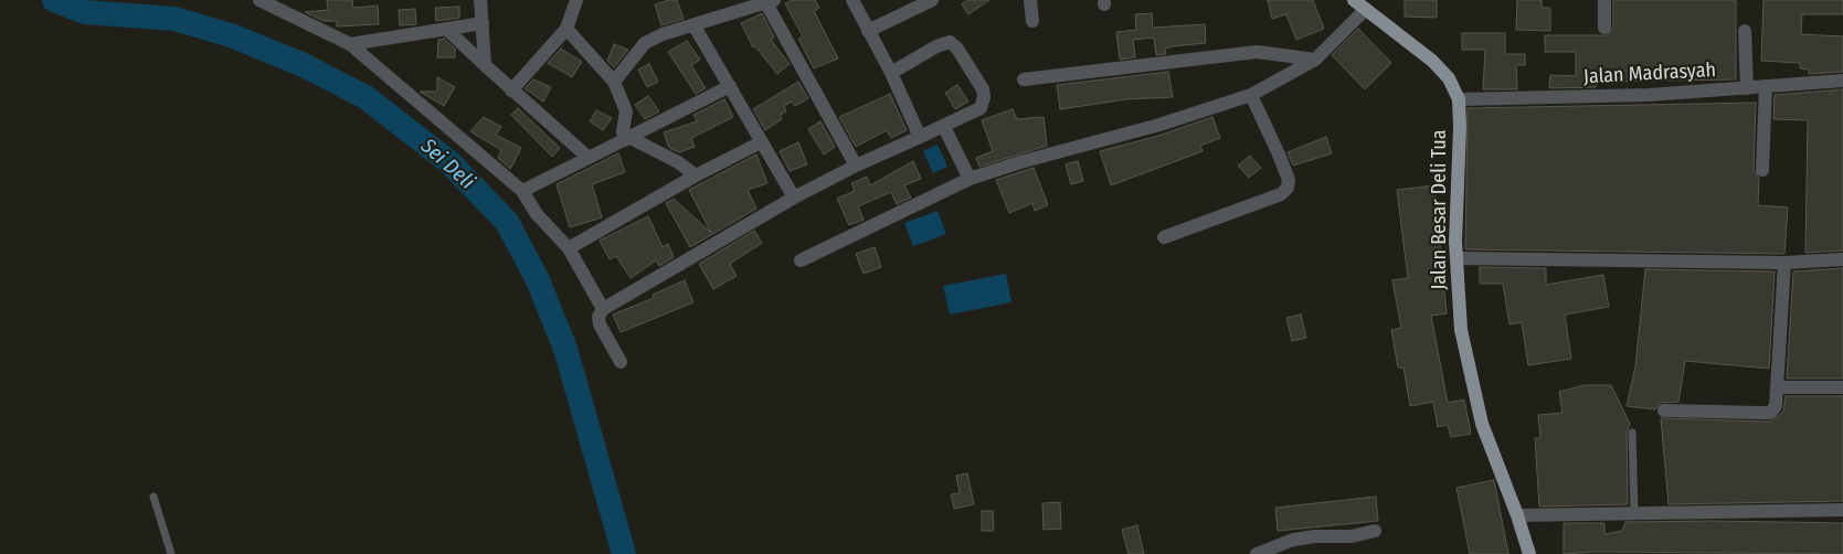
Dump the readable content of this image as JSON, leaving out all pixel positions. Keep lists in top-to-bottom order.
{
  "streets": {
    "main road": ["Jalan Besar Deli Tua"],
    "street": ["Jalan Madrasyah"]
  },
  "crossings": [
    ["Jalan Madrasyah", "Jalan Besar Deli Tua"]
  ],
  "water": ["Sei Deli"]
}
